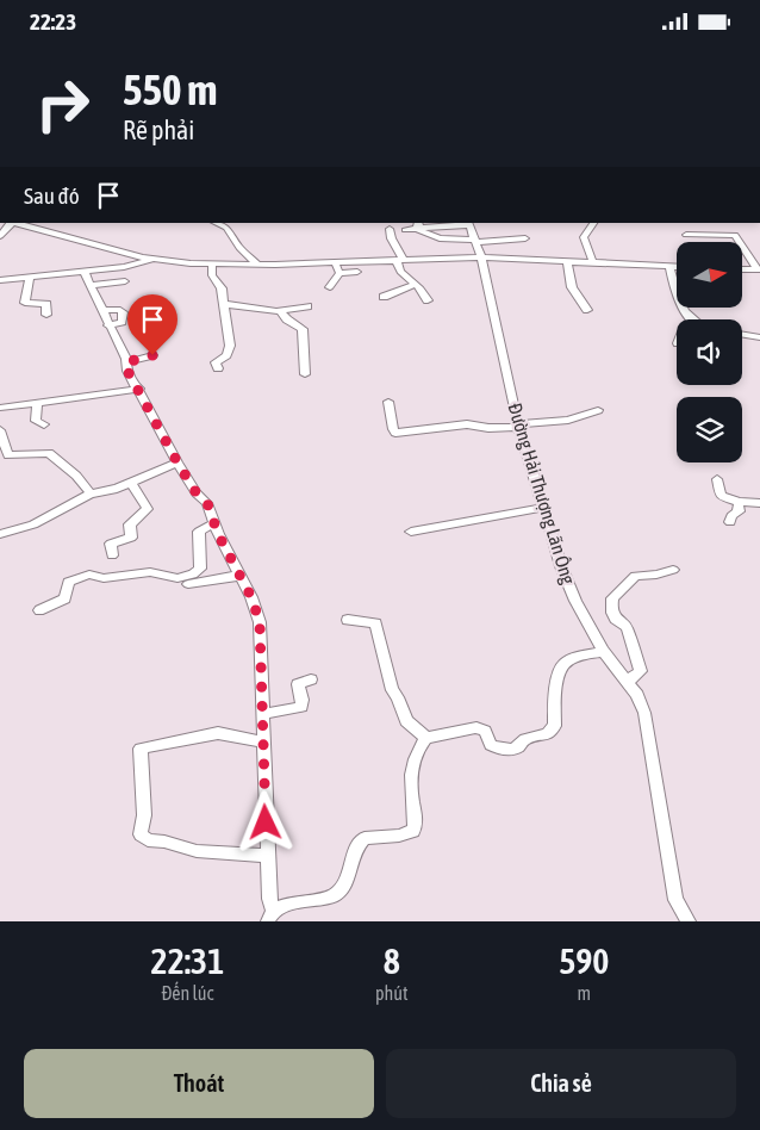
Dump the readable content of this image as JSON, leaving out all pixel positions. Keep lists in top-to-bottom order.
{
  "streets": {
    "street": ["Đường Hải Thượng Lãn Ông"]
  },
  "north": "right",
  "page": {
    "status": "22:23",
    "turn": ["550 m", "Rẽ phải"],
    "then": "Sau đó",
    "eta": [
      "22:31",
      "Đến lúc",
      "8",
      "phút",
      "590",
      "m"
    ],
    "buttons": ["Thoát", "Chia sẻ"]
  }
}
